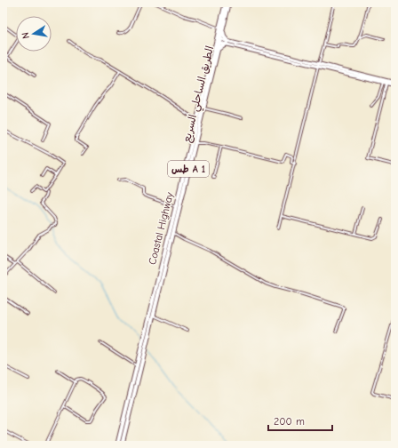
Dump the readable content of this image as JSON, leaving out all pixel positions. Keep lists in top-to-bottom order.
{
  "streets": {
    "highway": ["الطريق الساحلي السريع", "طس A 1", "Coastal Highway"]
  },
  "crossings": [
    ["الطريق الساحلي السريع", "Coastal Highway"],
    ["طس A 1", "Coastal Highway"]
  ],
  "scale_bar": "200 m",
  "north": "left"
}
